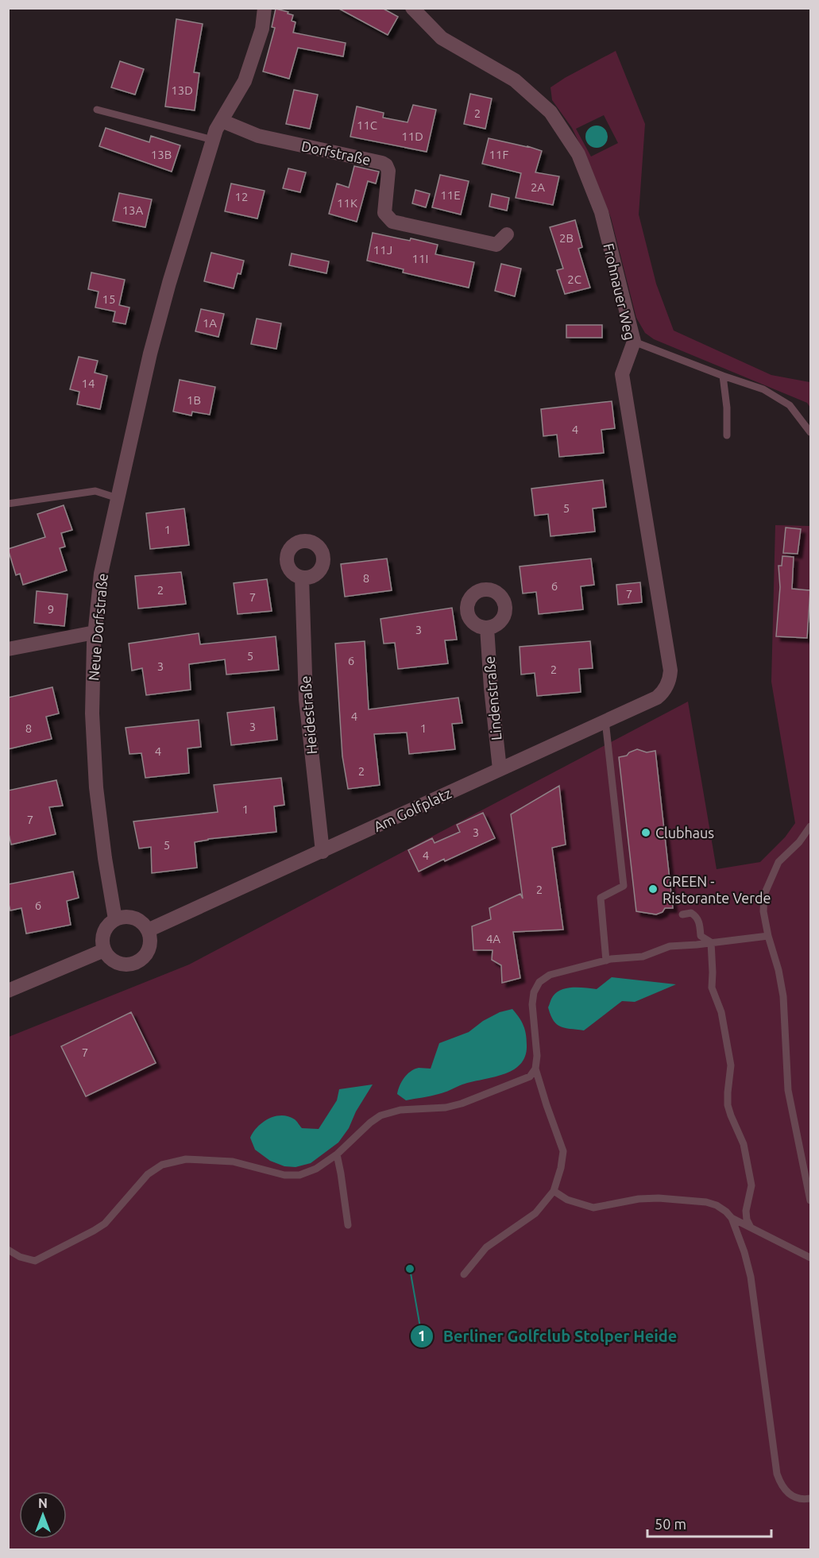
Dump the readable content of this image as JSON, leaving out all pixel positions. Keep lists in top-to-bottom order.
{
  "streets": {
    "street": [
      "Dorfstraße",
      "Frohnauer Weg",
      "Neue Dorfstraße",
      "Lindenstraße",
      "Heidestraße",
      "Am Golfplatz"
    ]
  },
  "crossings": [
    ["Frohnauer Weg", "Am Golfplatz"],
    ["Neue Dorfstraße", "Am Golfplatz"],
    ["Lindenstraße", "Am Golfplatz"],
    ["Heidestraße", "Am Golfplatz"]
  ],
  "places": ["Clubhaus", "GREEN - Ristorante Verde", "Berliner Golfclub Stolper Heide"],
  "house_numbers": [
    "13D",
    "2",
    "11C",
    "11D",
    "13B",
    "11F",
    "2A",
    "11E",
    "12",
    "11K",
    "13A",
    "2B",
    "11J",
    "11I",
    "2C",
    "15",
    "1A",
    "14",
    "1B",
    "4",
    "5",
    "1",
    "8",
    "6",
    "2",
    "7",
    "7",
    "9",
    "3",
    "5",
    "6",
    "3",
    "2",
    "4",
    "3",
    "8",
    "1",
    "4",
    "2",
    "1",
    "7",
    "3",
    "5",
    "4",
    "2",
    "6",
    "4A",
    "7"
  ],
  "scale_bar": "50 m",
  "north": "top"
}
